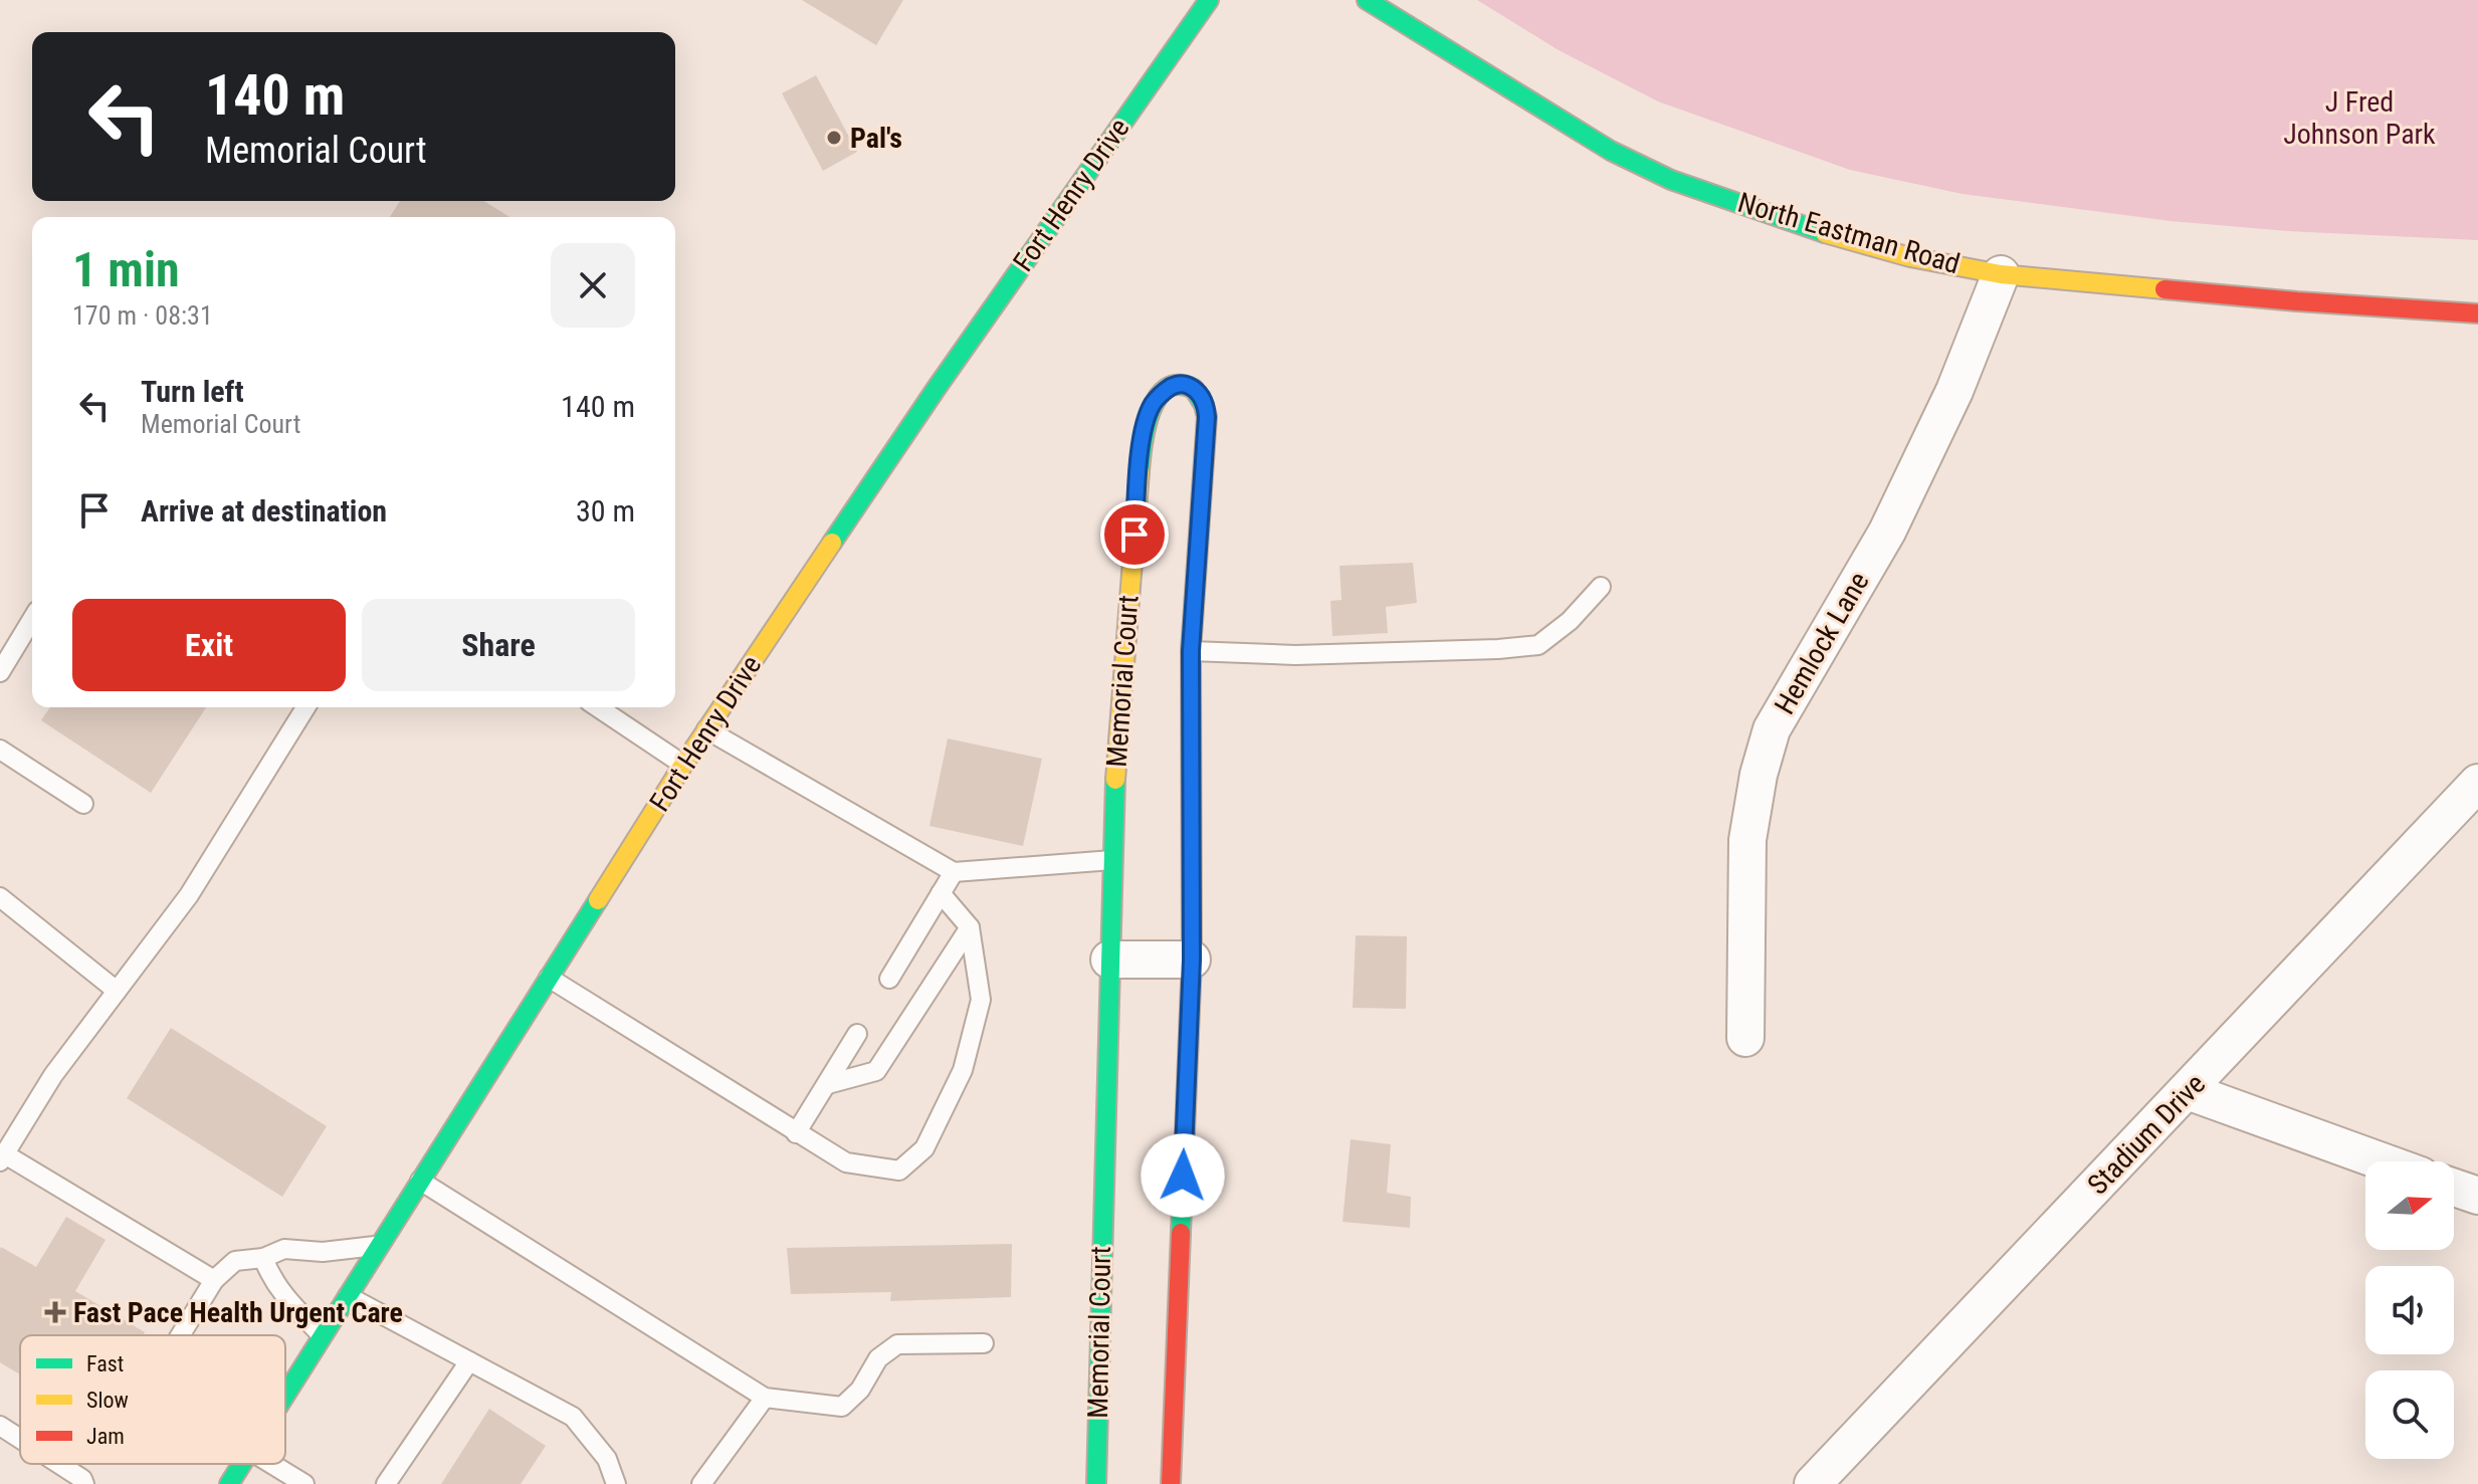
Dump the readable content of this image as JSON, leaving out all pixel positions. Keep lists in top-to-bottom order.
{
  "streets": {
    "main road": ["Fort Henry Drive", "North Eastman Road", "Memorial Court"],
    "street": ["Hemlock Lane", "Stadium Drive"]
  },
  "crossings": [
    ["North Eastman Road", "Hemlock Lane"]
  ],
  "parks": ["J Fred Johnson Park"],
  "places": {
    "other": ["Pal's"],
    "health": ["Fast Pace Health Urgent Care"]
  },
  "legend": ["Fast", "Slow", "Jam"],
  "north": "right",
  "page": {
    "turn": ["140 m", "Memorial Court"],
    "heading": ["1 min", "170 m · 08:31"],
    "list": [
      {
        "name": "Turn left",
        "note": "Memorial Court",
        "value": "140 m"
      },
      {
        "name": "Arrive at destination",
        "value": "30 m"
      }
    ],
    "buttons": ["Exit", "Share"]
  }
}
